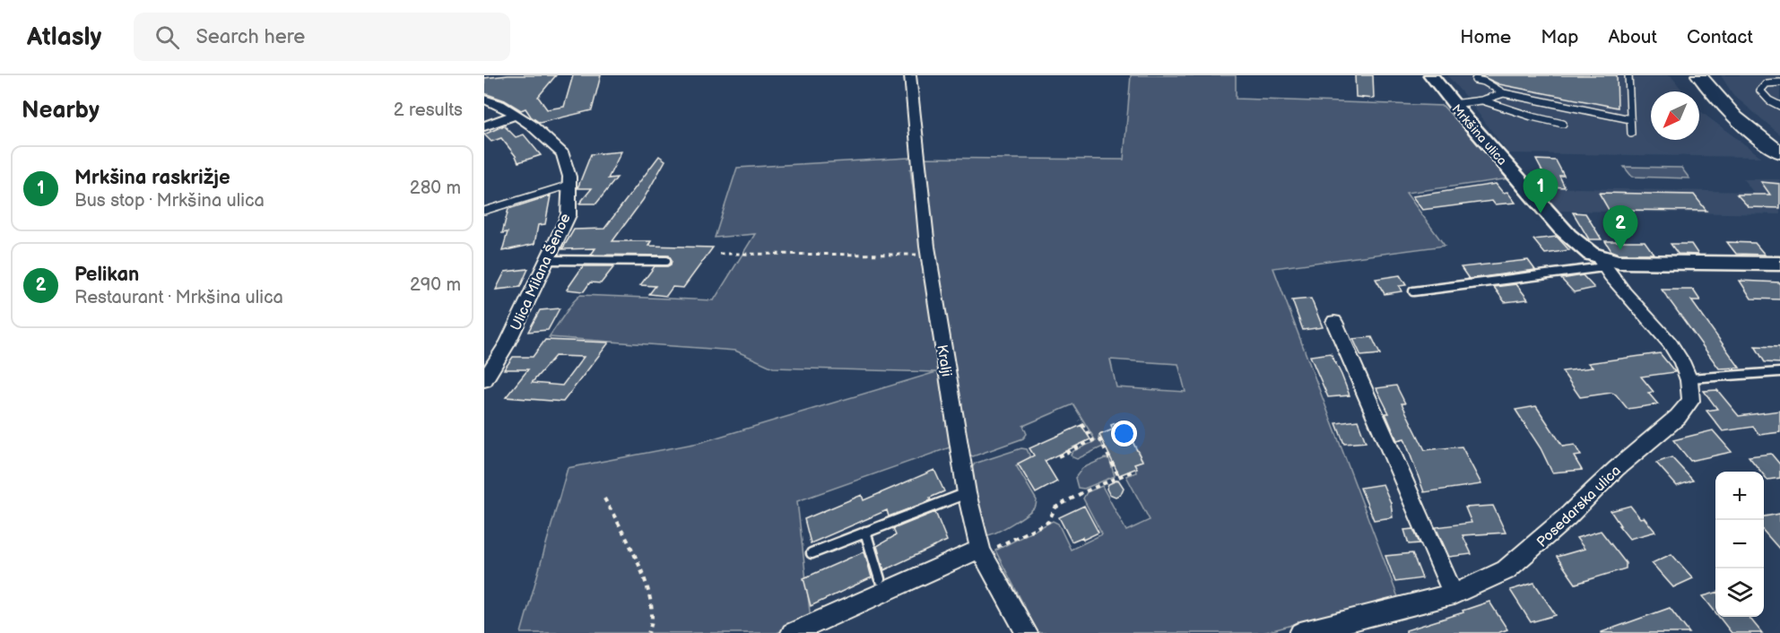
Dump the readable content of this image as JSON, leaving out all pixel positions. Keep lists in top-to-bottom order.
{
  "streets": {
    "street": [
      "Mrkšina ulica",
      "Ulica Milana Šenoe",
      "Kralji",
      "Posedarska ulica"
    ]
  },
  "crossings": [
    ["Mrkšina ulica", "Posedarska ulica"]
  ],
  "north": "bottom left",
  "page": {
    "header": "Atlasly",
    "search": "Search here",
    "nav": [
      "Home",
      "Map",
      "About",
      "Contact"
    ],
    "heading": ["Nearby", "2 results"],
    "list": [
      {
        "mark": "1",
        "name": "Mrkšina raskrižje",
        "note": "Bus stop · Mrkšina ulica",
        "value": "280 m"
      },
      {
        "mark": "2",
        "name": "Pelikan",
        "note": "Restaurant · Mrkšina ulica",
        "value": "290 m"
      }
    ],
    "pins": ["1", "2"],
    "map_buttons": ["+", "−"]
  }
}
